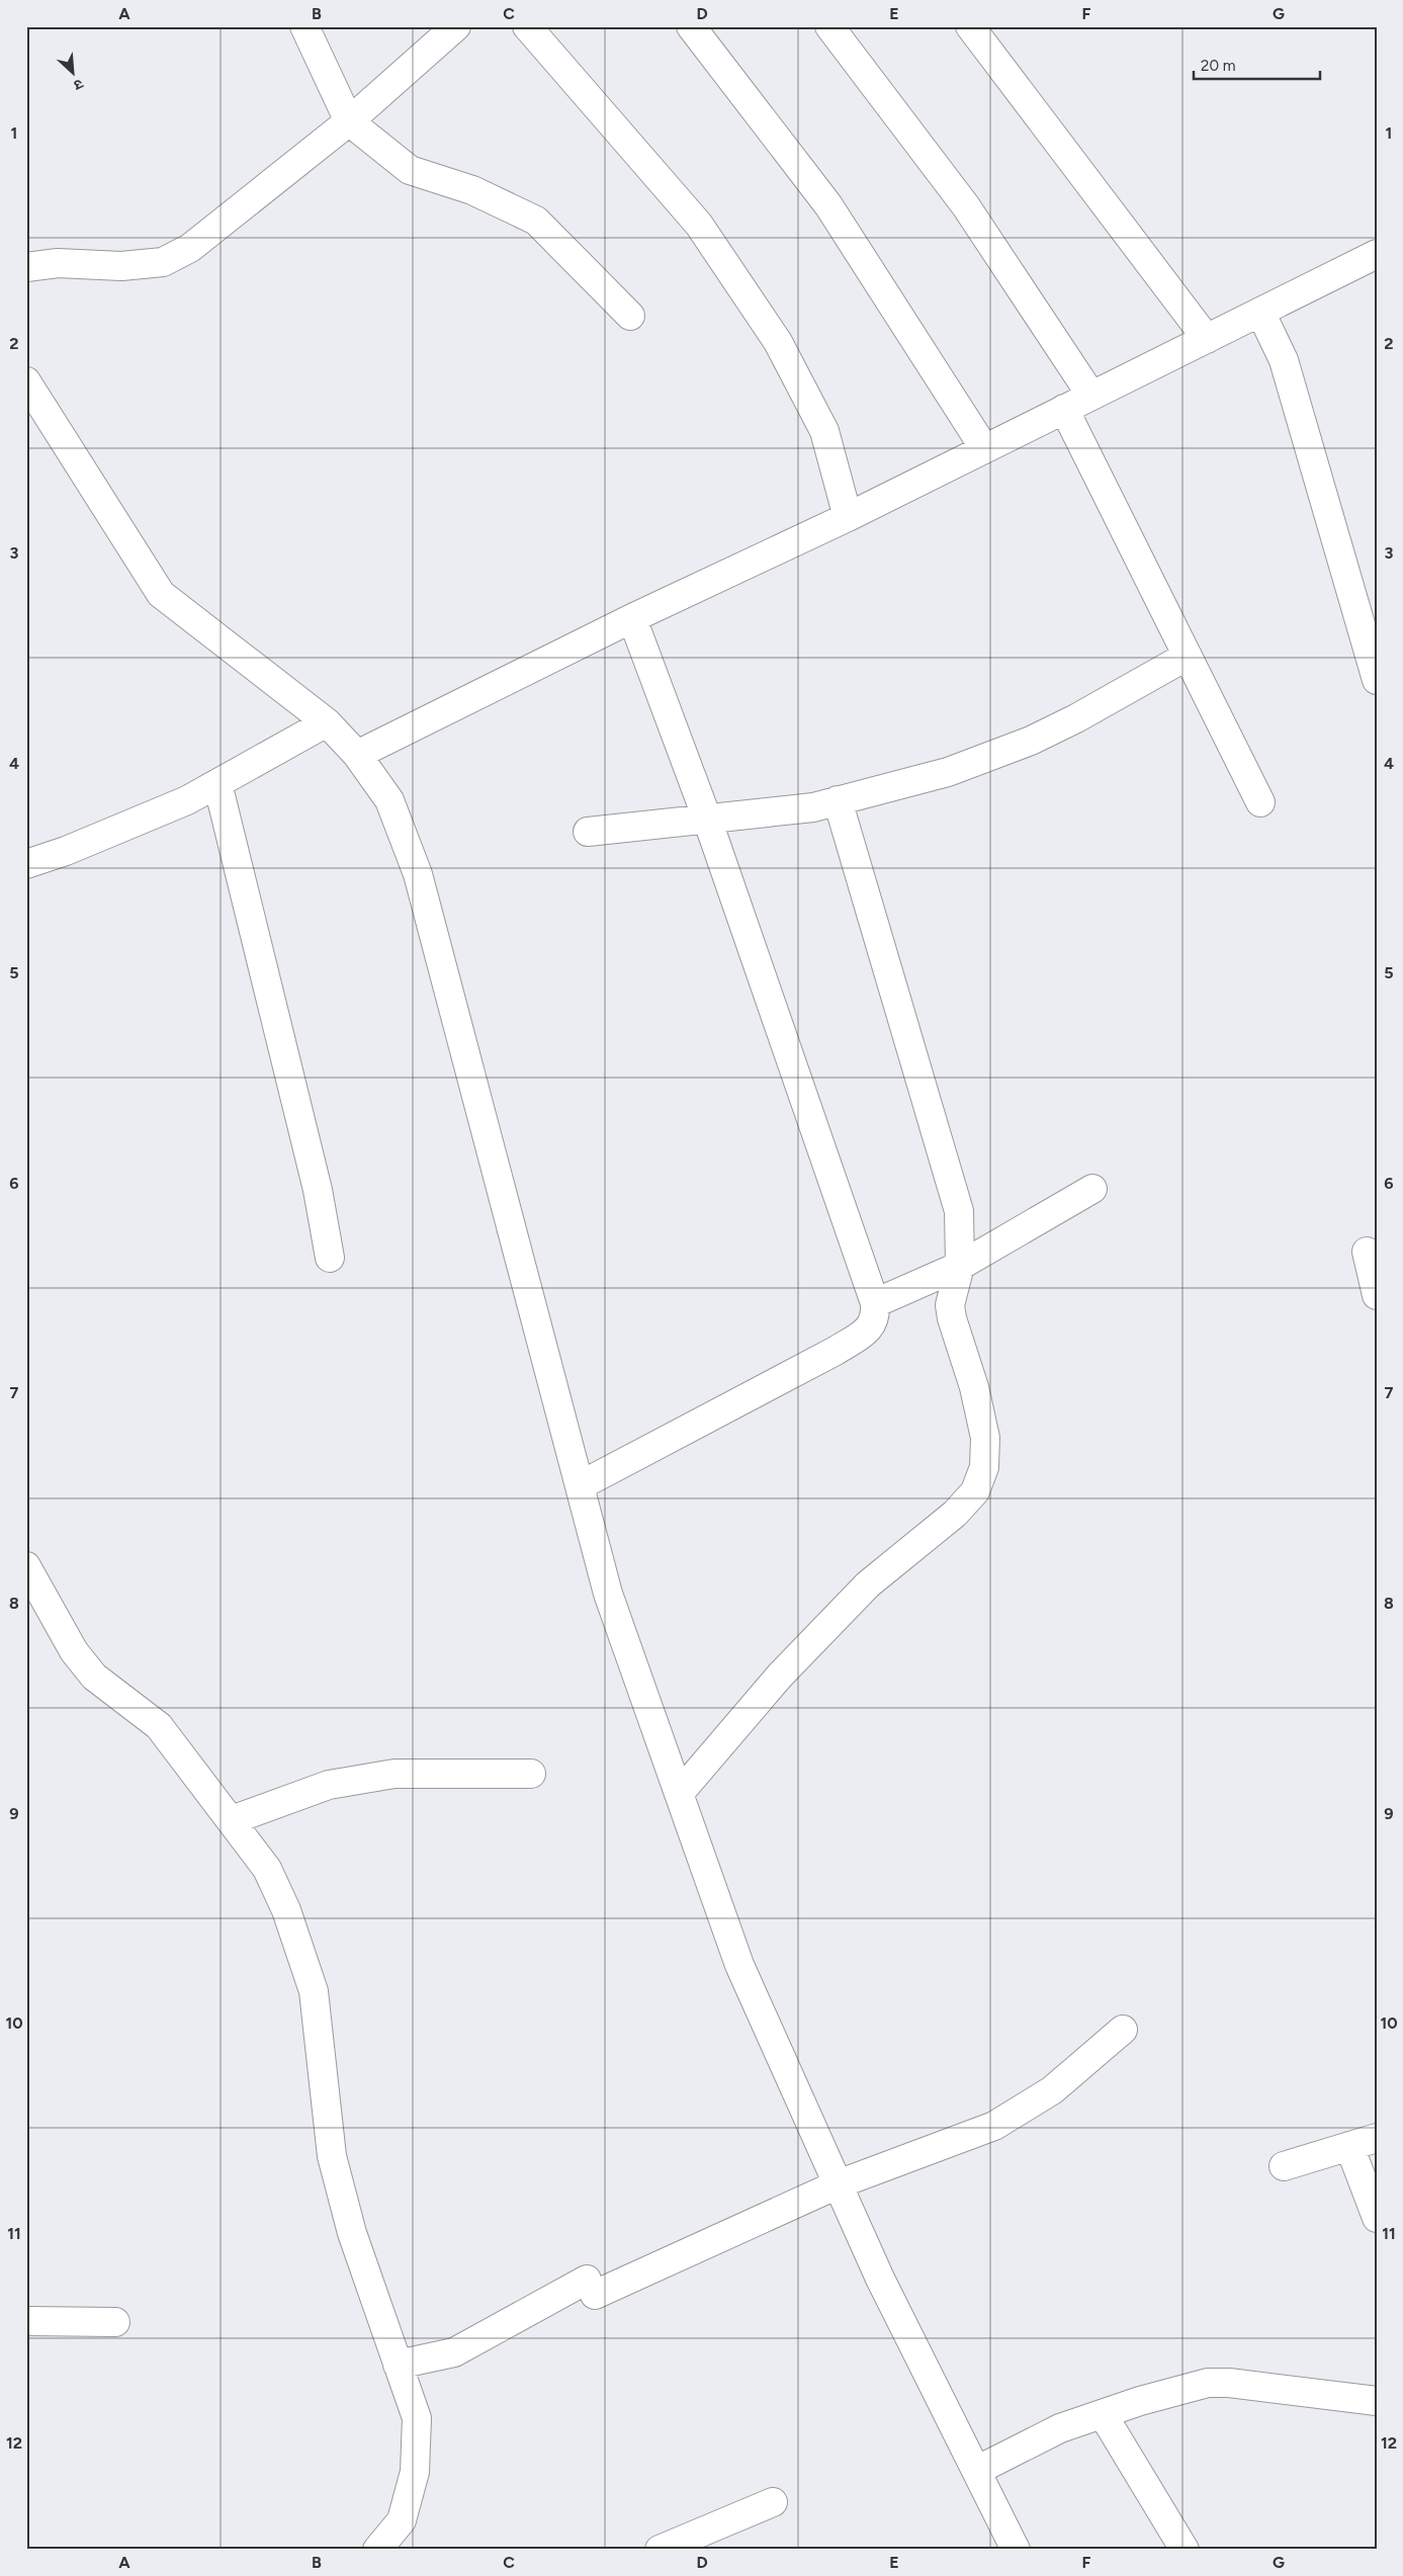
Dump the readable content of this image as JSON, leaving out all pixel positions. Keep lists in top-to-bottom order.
{
  "scale_bar": "20 m",
  "north": "bottom right",
  "grid": {
    "columns": [
      "A",
      "B",
      "C",
      "D",
      "E",
      "F",
      "G"
    ],
    "rows": [
      "1",
      "2",
      "3",
      "4",
      "5",
      "6",
      "7",
      "8",
      "9",
      "10",
      "11",
      "12"
    ]
  }
}
